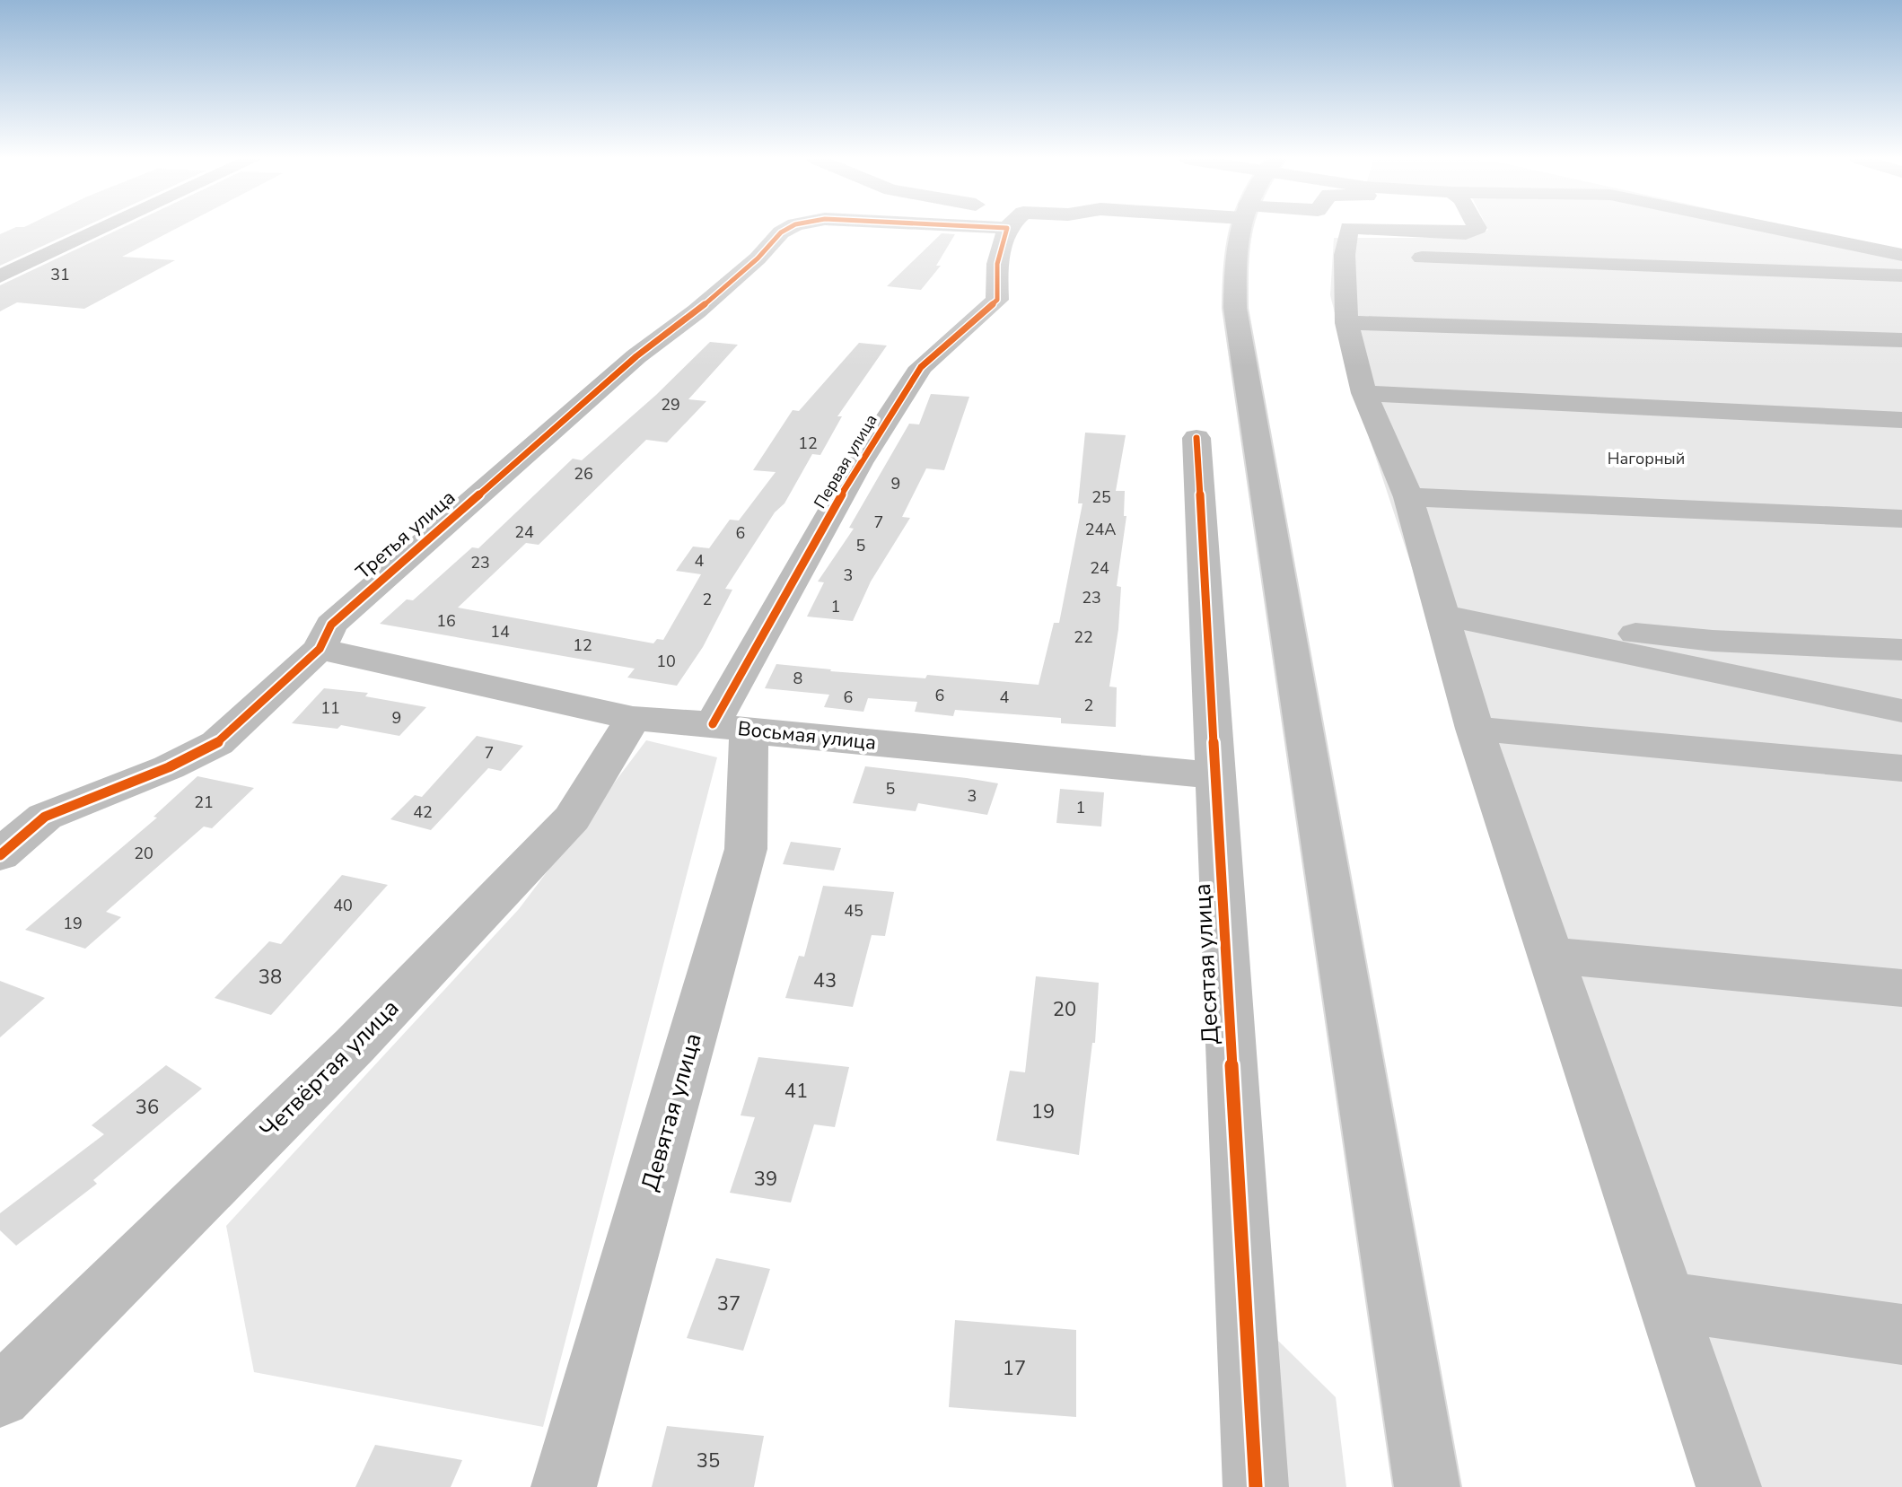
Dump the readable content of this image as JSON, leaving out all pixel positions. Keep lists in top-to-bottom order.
{
  "streets": {
    "street": [
      "Первая улица",
      "Третья улица",
      "Восьмая улица",
      "Десятая улица",
      "Четвёртая улица",
      "Девятая улица"
    ]
  },
  "crossings": [
    ["Первая улица", "Восьмая улица"],
    ["Первая улица", "Девятая улица"],
    ["Третья улица", "Восьмая улица"],
    ["Восьмая улица", "Десятая улица"],
    ["Восьмая улица", "Четвёртая улица"],
    ["Восьмая улица", "Девятая улица"]
  ],
  "parks": ["Нагорный"],
  "house_numbers": [
    "31",
    "29",
    "12",
    "26",
    "9",
    "25",
    "7",
    "24А",
    "24",
    "6",
    "5",
    "4",
    "23",
    "24",
    "3",
    "23",
    "2",
    "1",
    "16",
    "14",
    "22",
    "12",
    "10",
    "8",
    "6",
    "6",
    "4",
    "2",
    "11",
    "9",
    "7",
    "5",
    "3",
    "21",
    "1",
    "42",
    "20",
    "40",
    "45",
    "19",
    "38",
    "43",
    "20",
    "41",
    "36",
    "19",
    "39",
    "37",
    "17",
    "35"
  ]
}
